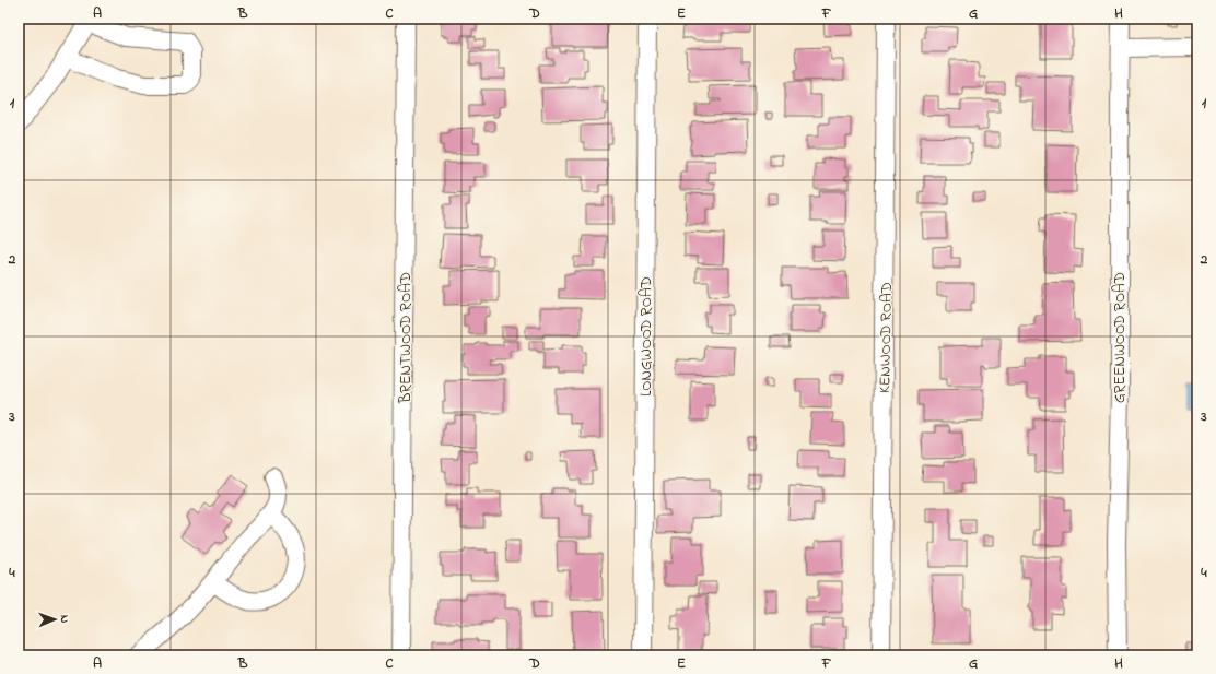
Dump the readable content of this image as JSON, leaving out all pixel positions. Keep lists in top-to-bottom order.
{
  "streets": {
    "street": [
      "LONGWOOD ROAD",
      "BRENTWOOD ROAD",
      "KENWOOD ROAD",
      "GREENWOOD ROAD"
    ]
  },
  "north": "right",
  "grid": {
    "columns": [
      "A",
      "B",
      "C",
      "D",
      "E",
      "F",
      "G",
      "H"
    ],
    "rows": [
      "1",
      "2",
      "3",
      "4"
    ]
  }
}
